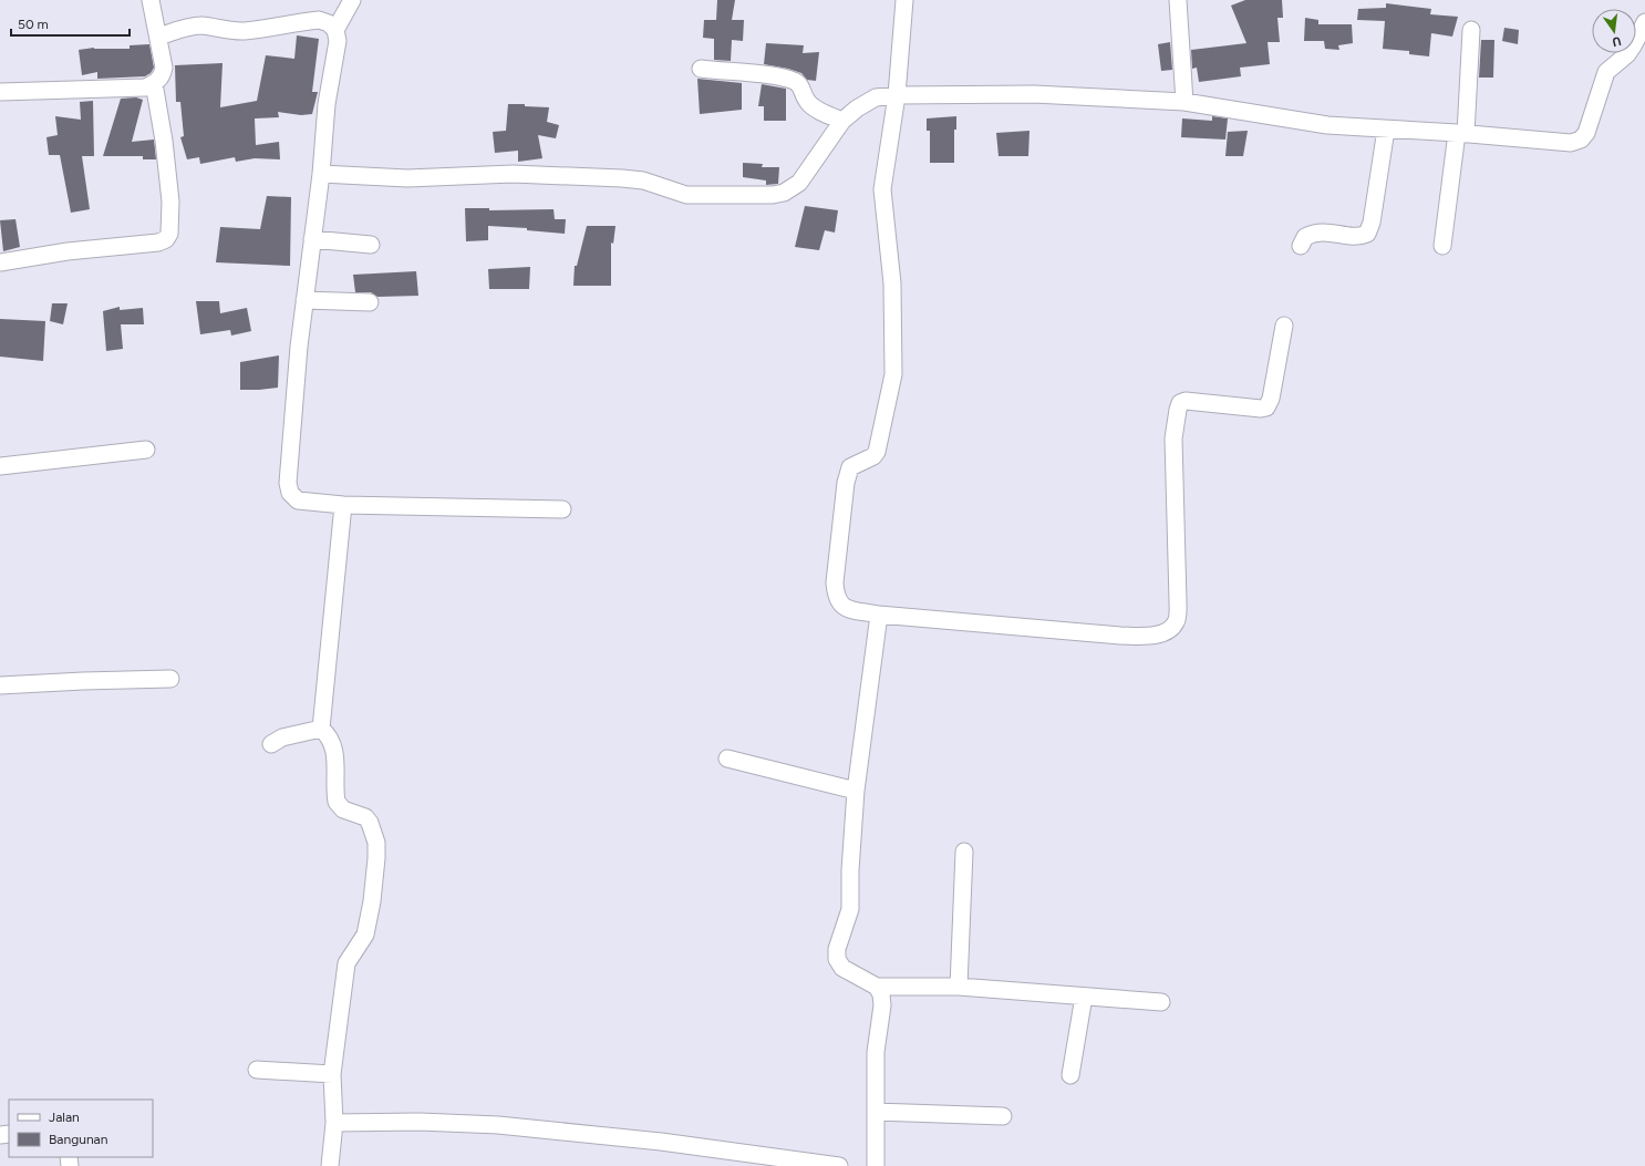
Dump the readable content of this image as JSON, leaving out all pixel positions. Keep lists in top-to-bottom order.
{
  "legend": ["Jalan", "Bangunan"],
  "scale_bar": "50 m",
  "north": "bottom"
}
